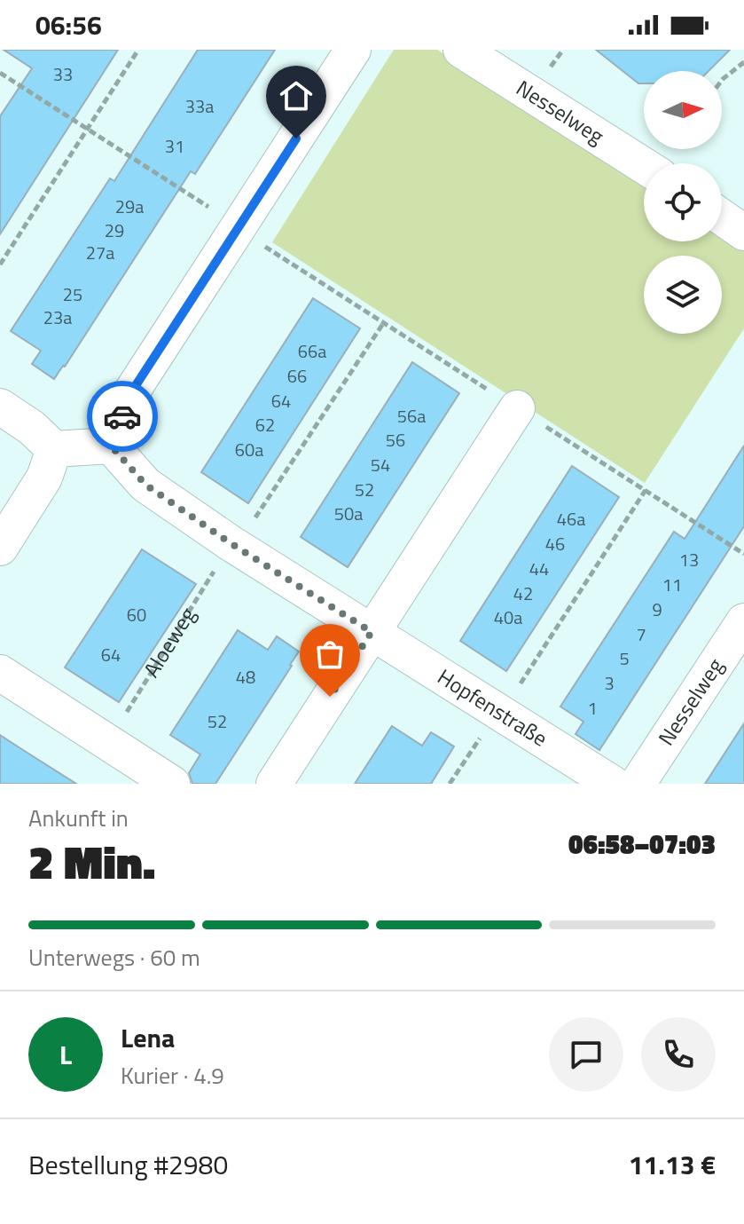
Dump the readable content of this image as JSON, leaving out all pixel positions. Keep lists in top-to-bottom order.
{
  "streets": {
    "street": ["Nesselweg", "Hopfenstraße"],
    "path": ["Aloeweg"]
  },
  "crossings": [
    ["Aloeweg", "Hopfenstraße"]
  ],
  "house_numbers": [
    "33",
    "33a",
    "31",
    "29a",
    "29",
    "27a",
    "25",
    "23a",
    "66a",
    "66",
    "64",
    "56a",
    "62",
    "56",
    "60a",
    "54",
    "52",
    "50a",
    "46a",
    "46",
    "13",
    "44",
    "11",
    "42",
    "9",
    "60",
    "40a",
    "7",
    "64",
    "5",
    "48",
    "3",
    "1",
    "52"
  ],
  "north": "right",
  "page": {
    "status": "06:56",
    "heading": ["2 Min.", "Ankunft in", "06:58–07:03"],
    "panel": [
      "Lena",
      "Kurier · 4.9",
      "Bestellung #2980",
      "11.13 €"
    ],
    "bar": "Unterwegs · 60 m",
    "round": "L"
  }
}
